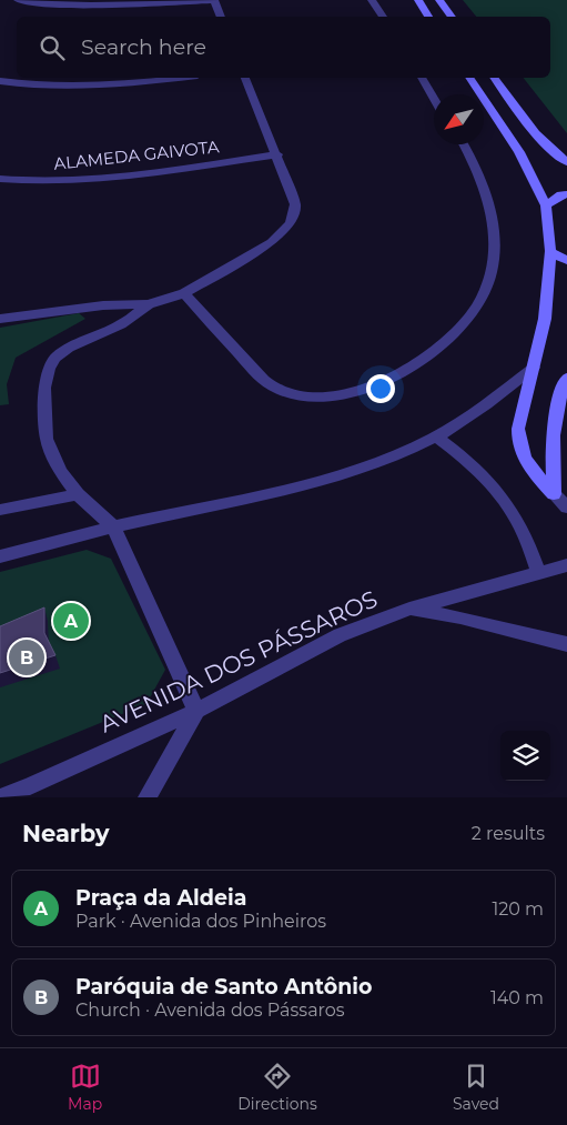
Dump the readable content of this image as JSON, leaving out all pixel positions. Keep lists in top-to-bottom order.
{
  "streets": {
    "street": ["ALAMEDA GAIVOTA", "AVENIDA DOS PÁSSAROS"]
  },
  "north": "bottom left",
  "page": {
    "search": "Search here",
    "pins": ["A", "B"],
    "heading": ["Nearby", "2 results"],
    "list": [
      {
        "mark": "A",
        "name": "Praça da Aldeia",
        "note": "Park · Avenida dos Pinheiros",
        "value": "120 m"
      },
      {
        "mark": "B",
        "name": "Paróquia de Santo Antônio",
        "note": "Church · Avenida dos Pássaros",
        "value": "140 m"
      }
    ],
    "nav": ["Map", "Directions", "Saved"]
  }
}
